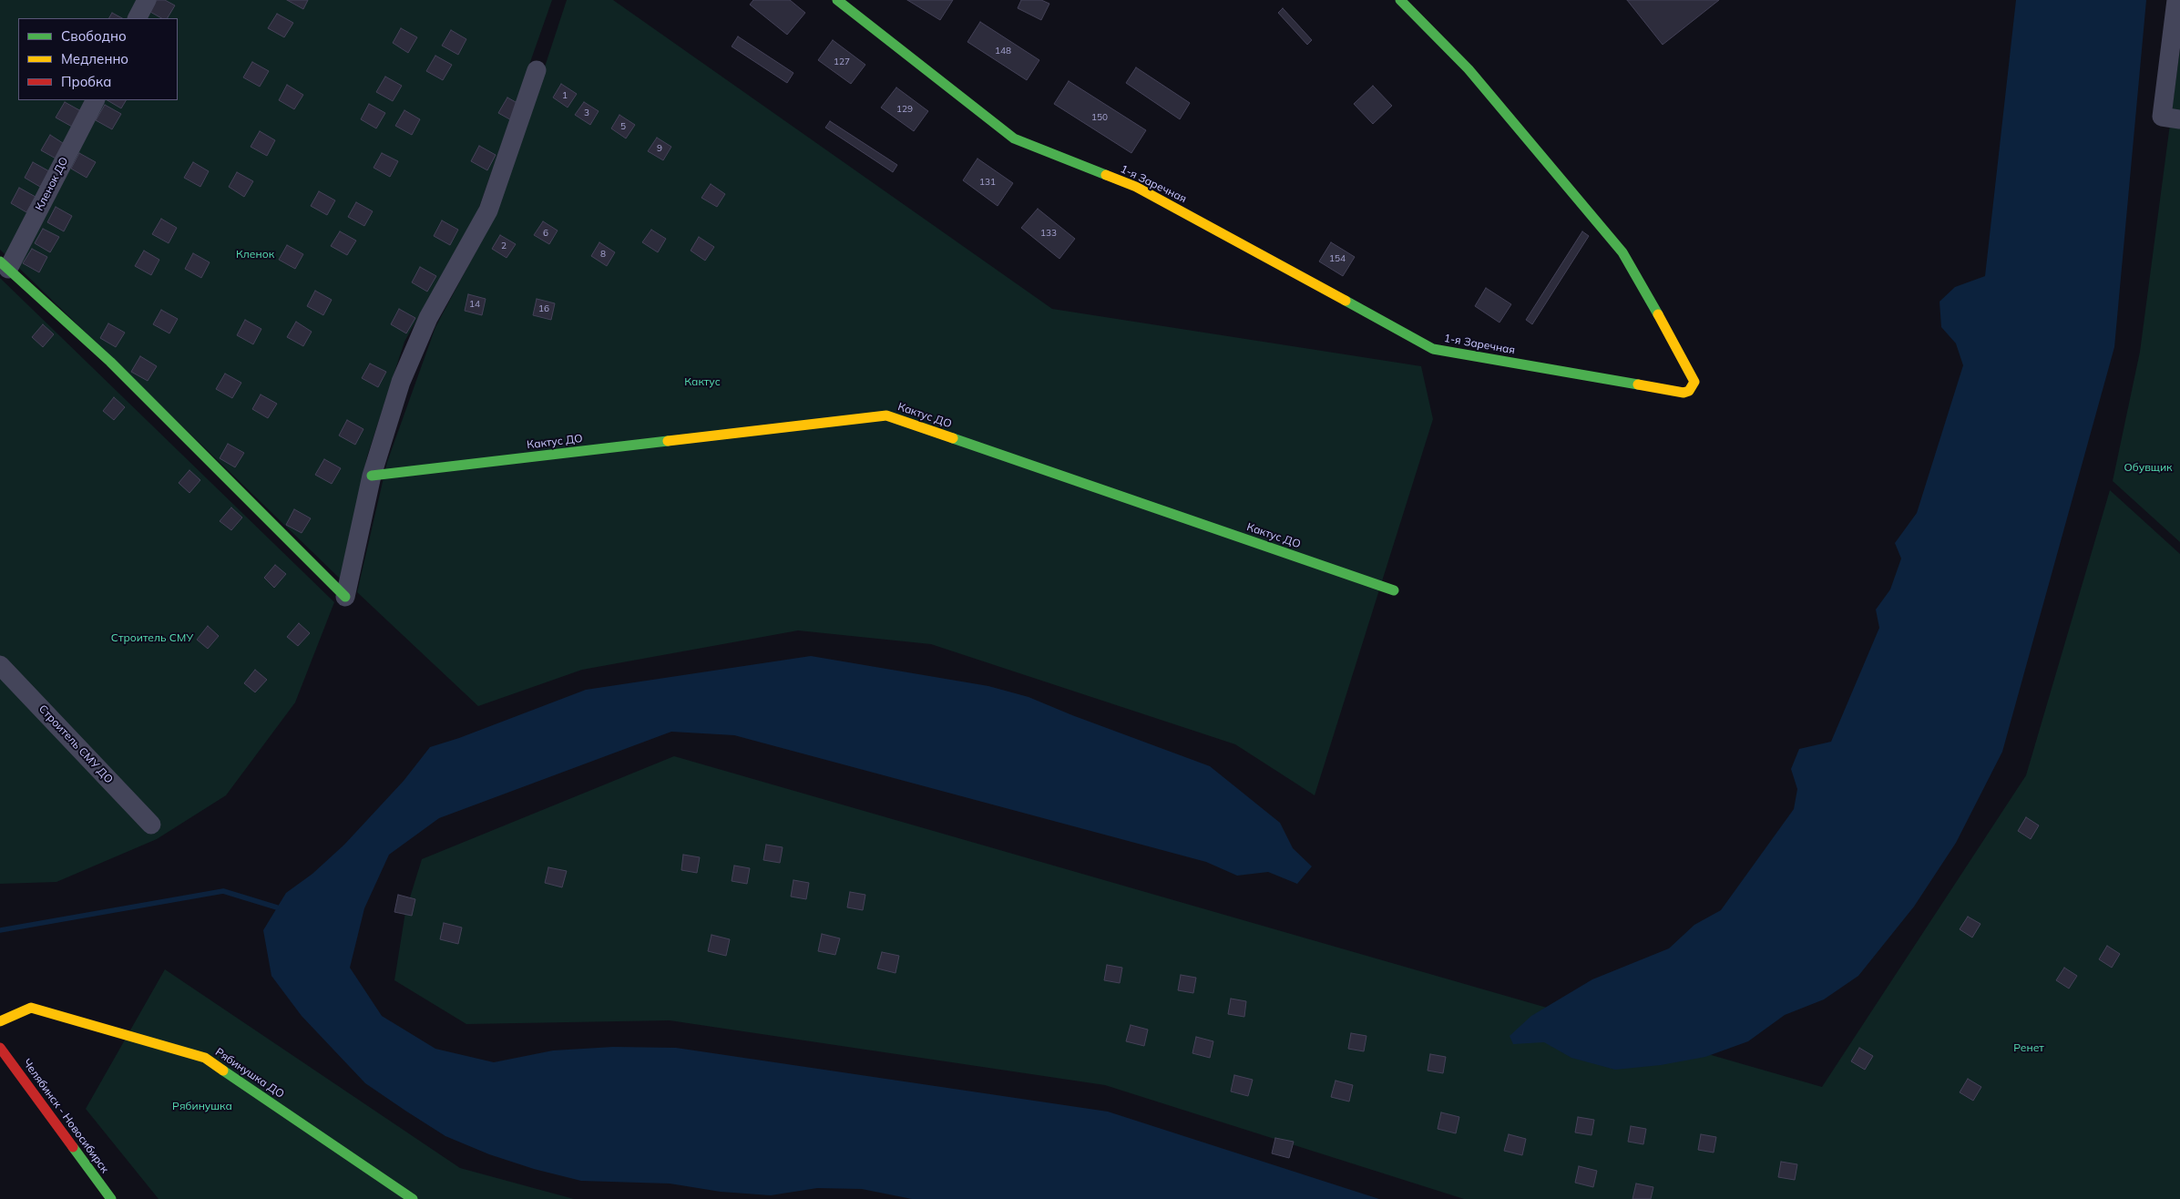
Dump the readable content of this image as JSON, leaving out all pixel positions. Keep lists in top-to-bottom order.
{
  "streets": {
    "main road": [
      "1-я Заречная",
      "Кактус ДО",
      "Рябинушка ДО",
      "Челябинск - Новосибирск"
    ],
    "street": ["Кленок ДО", "Строитель СМУ ДО"]
  },
  "parks": [
    "Кленок",
    "Кактус",
    "Обувщик",
    "Строитель СМУ",
    "Ренет",
    "Рябинушка"
  ],
  "house_numbers": [
    "148",
    "127",
    "1",
    "129",
    "3",
    "150",
    "5",
    "9",
    "131",
    "6",
    "133",
    "2",
    "8",
    "154",
    "14",
    "16"
  ],
  "legend": ["Свободно", "Медленно", "Пробка"]
}
